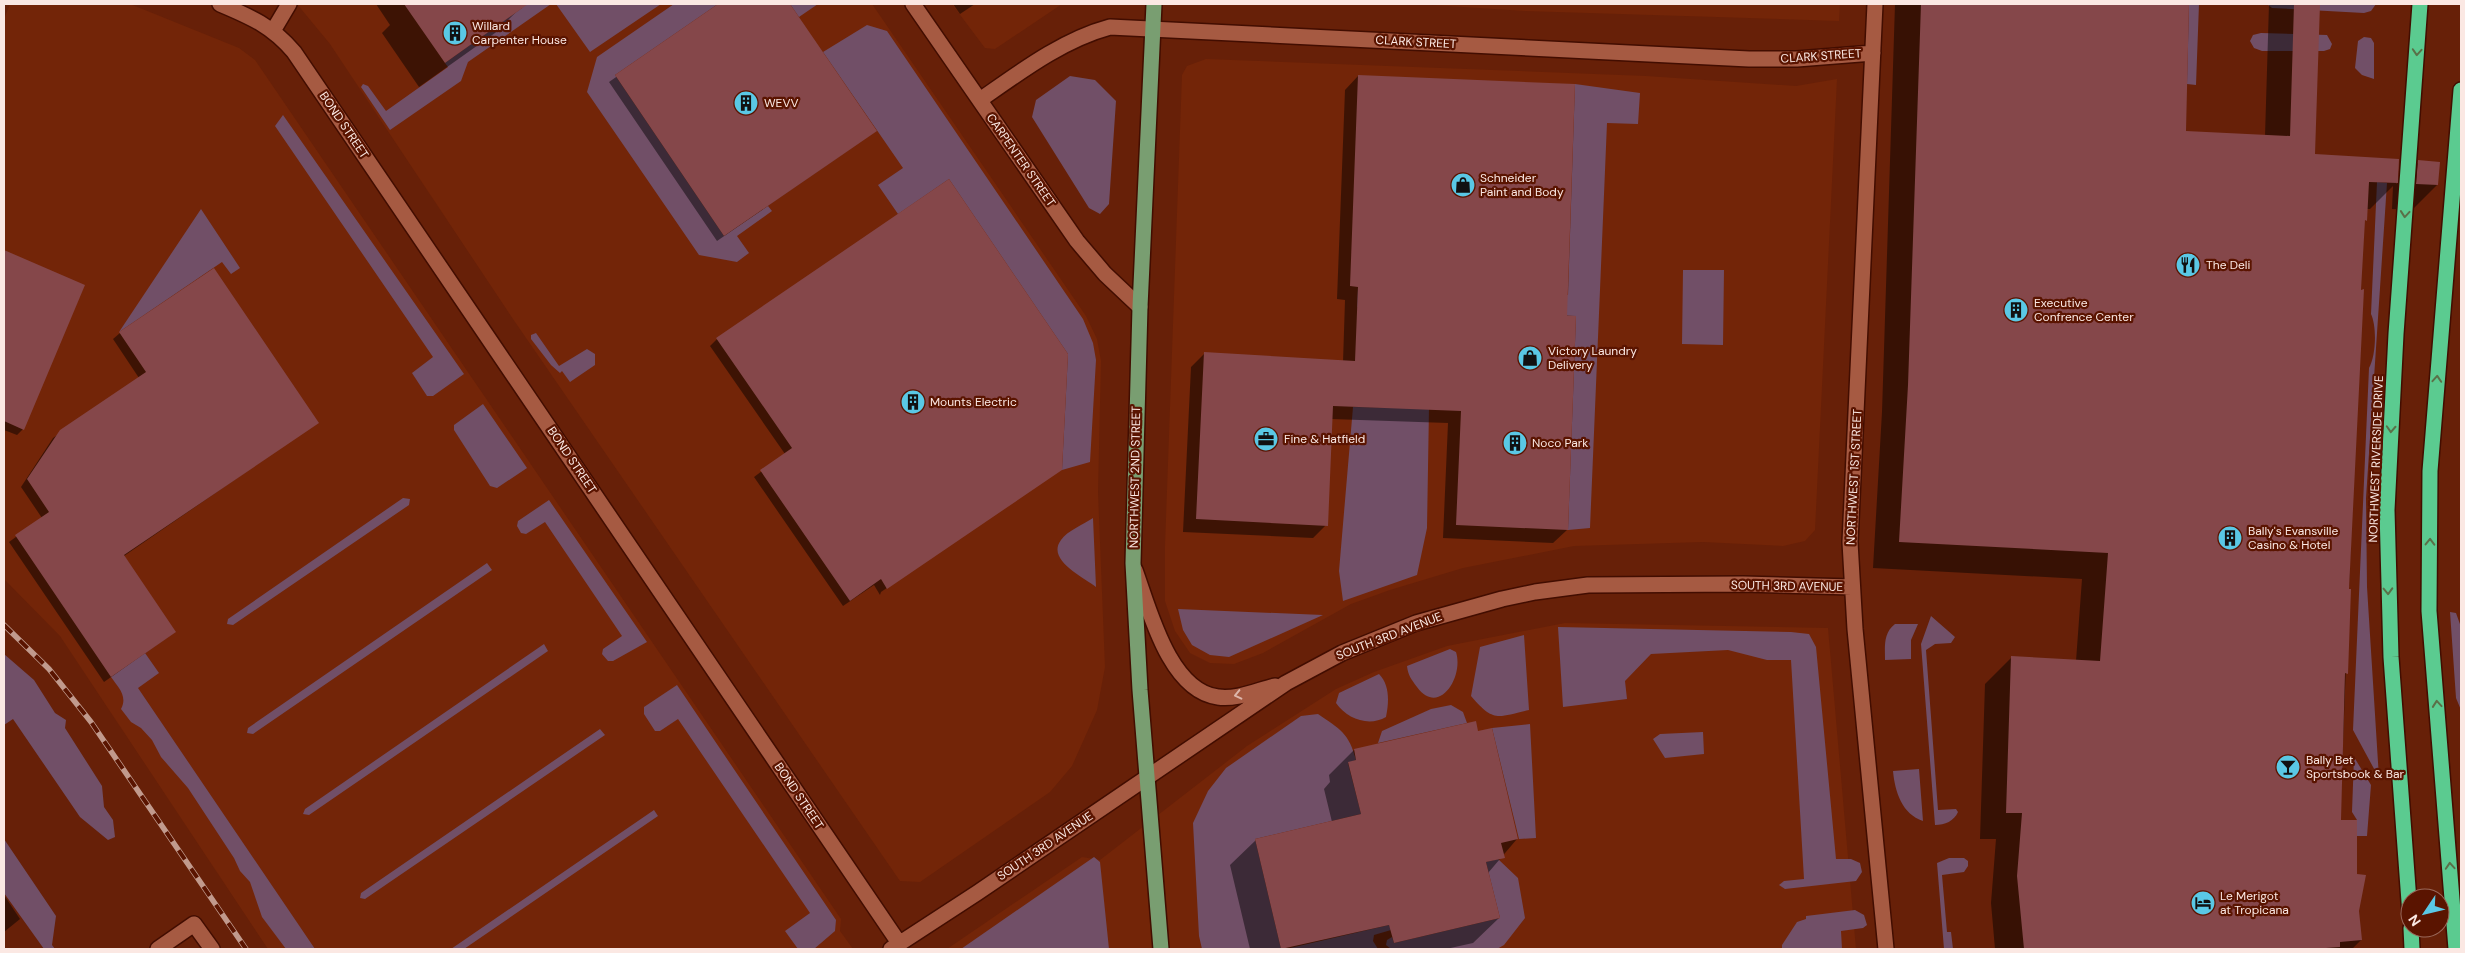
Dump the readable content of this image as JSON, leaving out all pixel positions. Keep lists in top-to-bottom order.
{
  "streets": {
    "highway": ["NORTHWEST RIVERSIDE DRIVE"],
    "main road": ["NORTHWEST 2ND STREET"],
    "street": [
      "CLARK STREET",
      "BOND STREET",
      "CARPENTER STREET",
      "NORTHWEST 1ST STREET",
      "SOUTH 3RD AVENUE"
    ]
  },
  "crossings": [
    ["CLARK STREET", "CARPENTER STREET"],
    ["CLARK STREET", "NORTHWEST 2ND STREET"],
    ["CLARK STREET", "NORTHWEST 1ST STREET"],
    ["BOND STREET", "SOUTH 3RD AVENUE"],
    ["CARPENTER STREET", "NORTHWEST 2ND STREET"],
    ["NORTHWEST 2ND STREET", "SOUTH 3RD AVENUE"],
    ["NORTHWEST 1ST STREET", "SOUTH 3RD AVENUE"]
  ],
  "places": {
    "building": [
      "Willard Carpenter House",
      "WEVV",
      "Executive Confrence Center",
      "Mounts Electric",
      "Noco Park",
      "Bally's Evansville Casino & Hotel"
    ],
    "shop": ["Schneider Paint and Body", "Victory Laundry Delivery"],
    "restaurant": ["The Deli"],
    "office": ["Fine & Hatfield"],
    "bar": ["Bally Bet Sportsbook & Bar"],
    "hotel": ["Le Merigot at Tropicana"]
  },
  "north": "bottom left"
}
